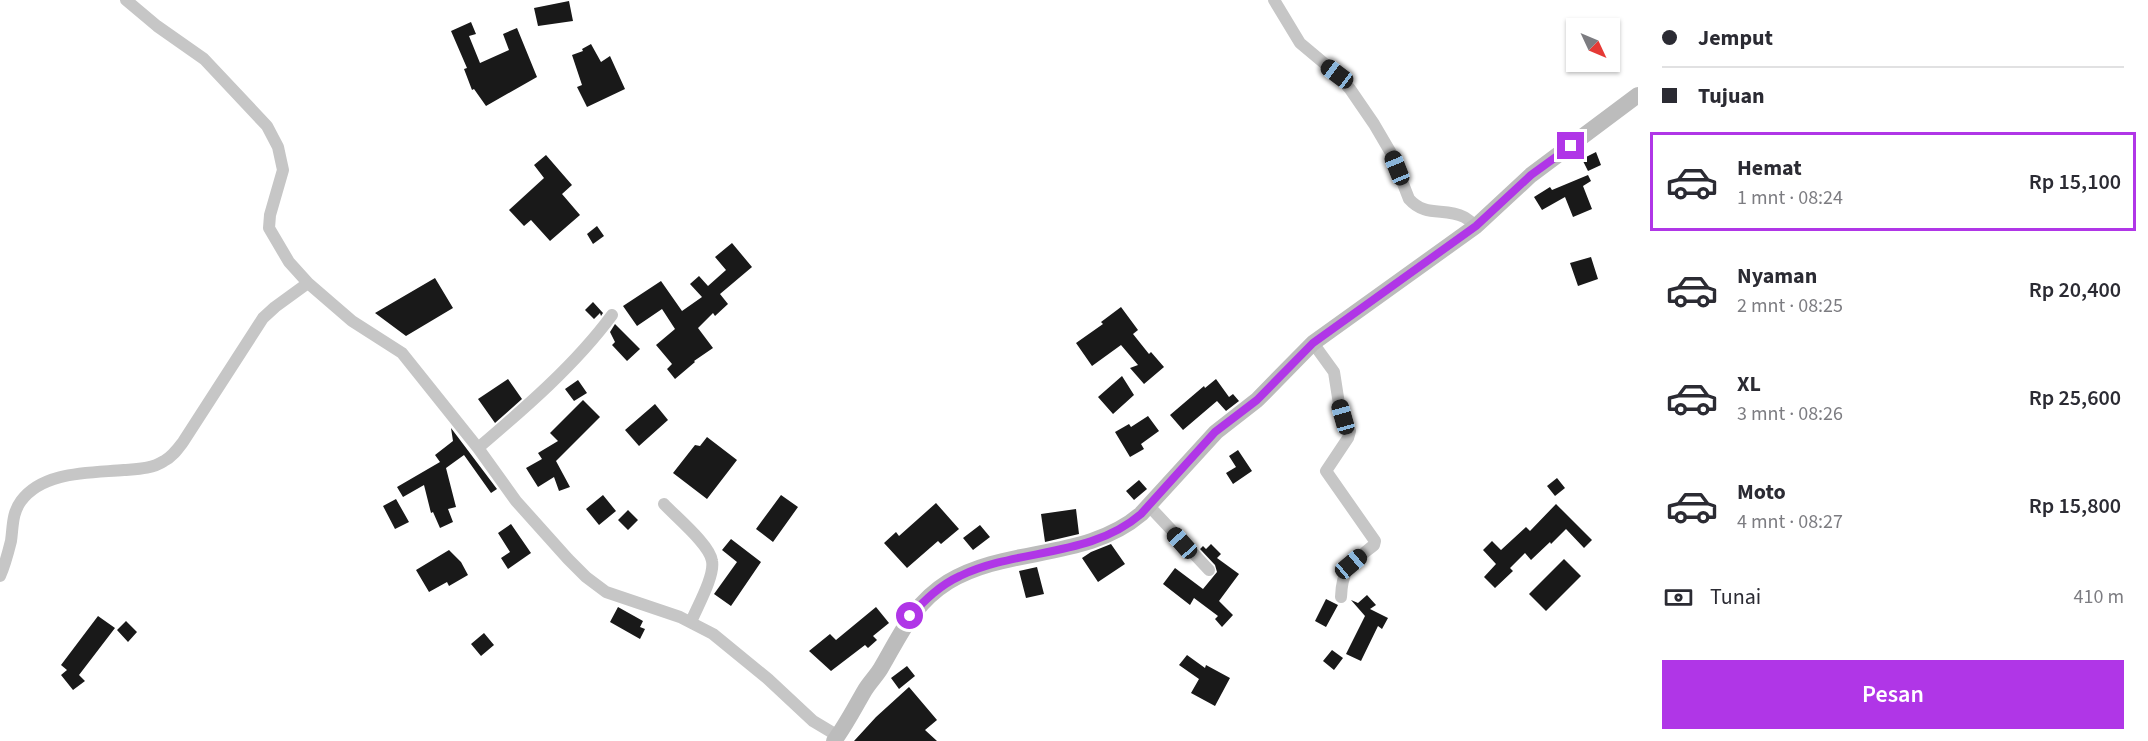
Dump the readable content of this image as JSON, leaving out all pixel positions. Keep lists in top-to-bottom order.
{
  "north": "bottom right",
  "page": {
    "banner": ["Jemput", "Tujuan"],
    "list": [
      {
        "name": "Hemat",
        "note": "1 mnt · 08:24",
        "value": "Rp 15,100"
      },
      {
        "name": "Nyaman",
        "note": "2 mnt · 08:25",
        "value": "Rp 20,400"
      },
      {
        "name": "XL",
        "note": "3 mnt · 08:26",
        "value": "Rp 25,600"
      },
      {
        "name": "Moto",
        "note": "4 mnt · 08:27",
        "value": "Rp 15,800"
      }
    ],
    "pay": ["Tunai", "410 m"],
    "buttons": "Pesan"
  }
}
